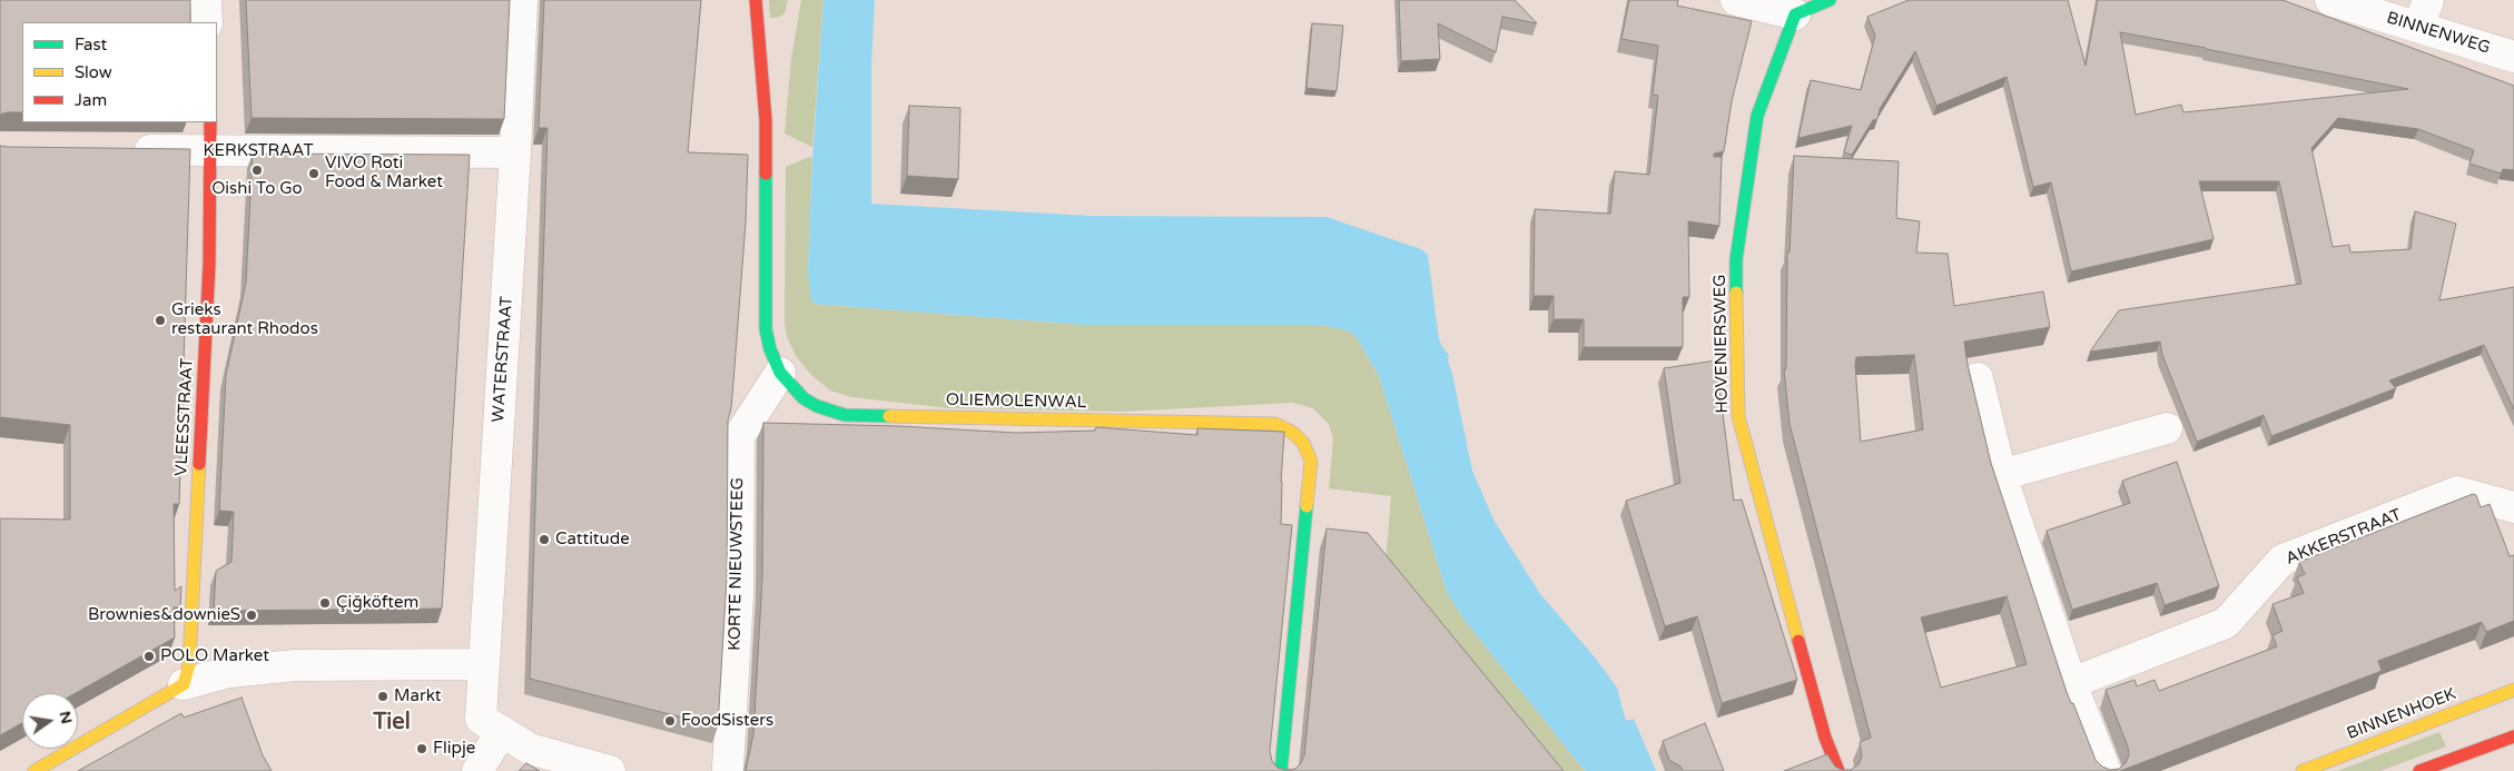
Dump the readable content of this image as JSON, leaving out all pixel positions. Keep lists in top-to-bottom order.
{
  "streets": {
    "street": [
      "BINNENWEG",
      "KERKSTRAAT",
      "HOVENIERSWEG",
      "WATERSTRAAT",
      "OLIEMOLENWAL",
      "VLEESSTRAAT",
      "AKKERSTRAAT",
      "KORTE NIEUWSTEEG",
      "BINNENHOEK"
    ]
  },
  "crossings": [
    ["KERKSTRAAT", "WATERSTRAAT"],
    ["KERKSTRAAT", "VLEESSTRAAT"],
    ["OLIEMOLENWAL", "KORTE NIEUWSTEEG"]
  ],
  "districts": ["Tiel"],
  "places": [
    "Oishi To Go",
    "VIVO Roti Food & Market",
    "Grieks restaurant Rhodos",
    "Cattitude",
    "Çiğköftem",
    "Brownies&downieS",
    "POLO Market",
    "Markt",
    "FoodSisters",
    "Flipje"
  ],
  "legend": ["Fast", "Slow", "Jam"],
  "north": "right"
}
